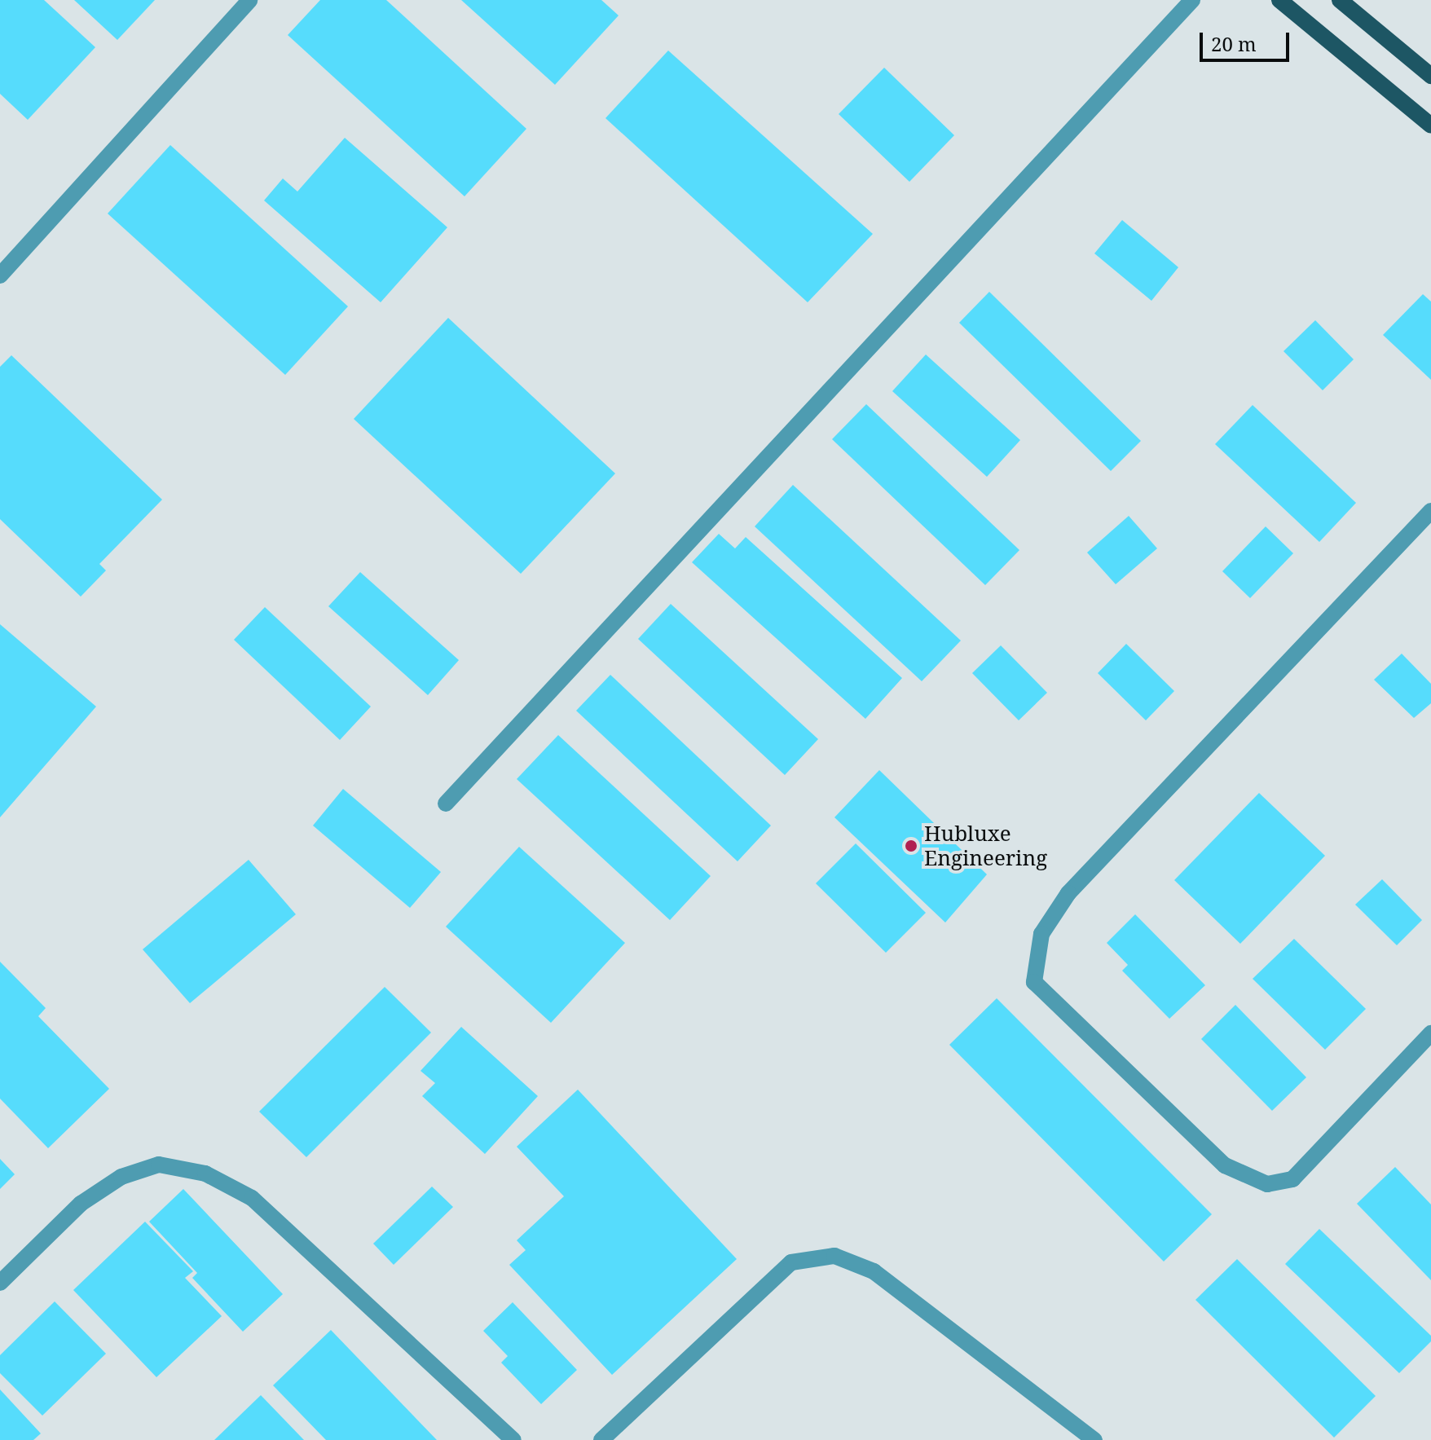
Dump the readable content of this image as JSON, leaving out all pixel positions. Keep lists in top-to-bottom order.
{
  "places": ["Hubluxe Engineering"],
  "scale_bar": "20 m"
}
